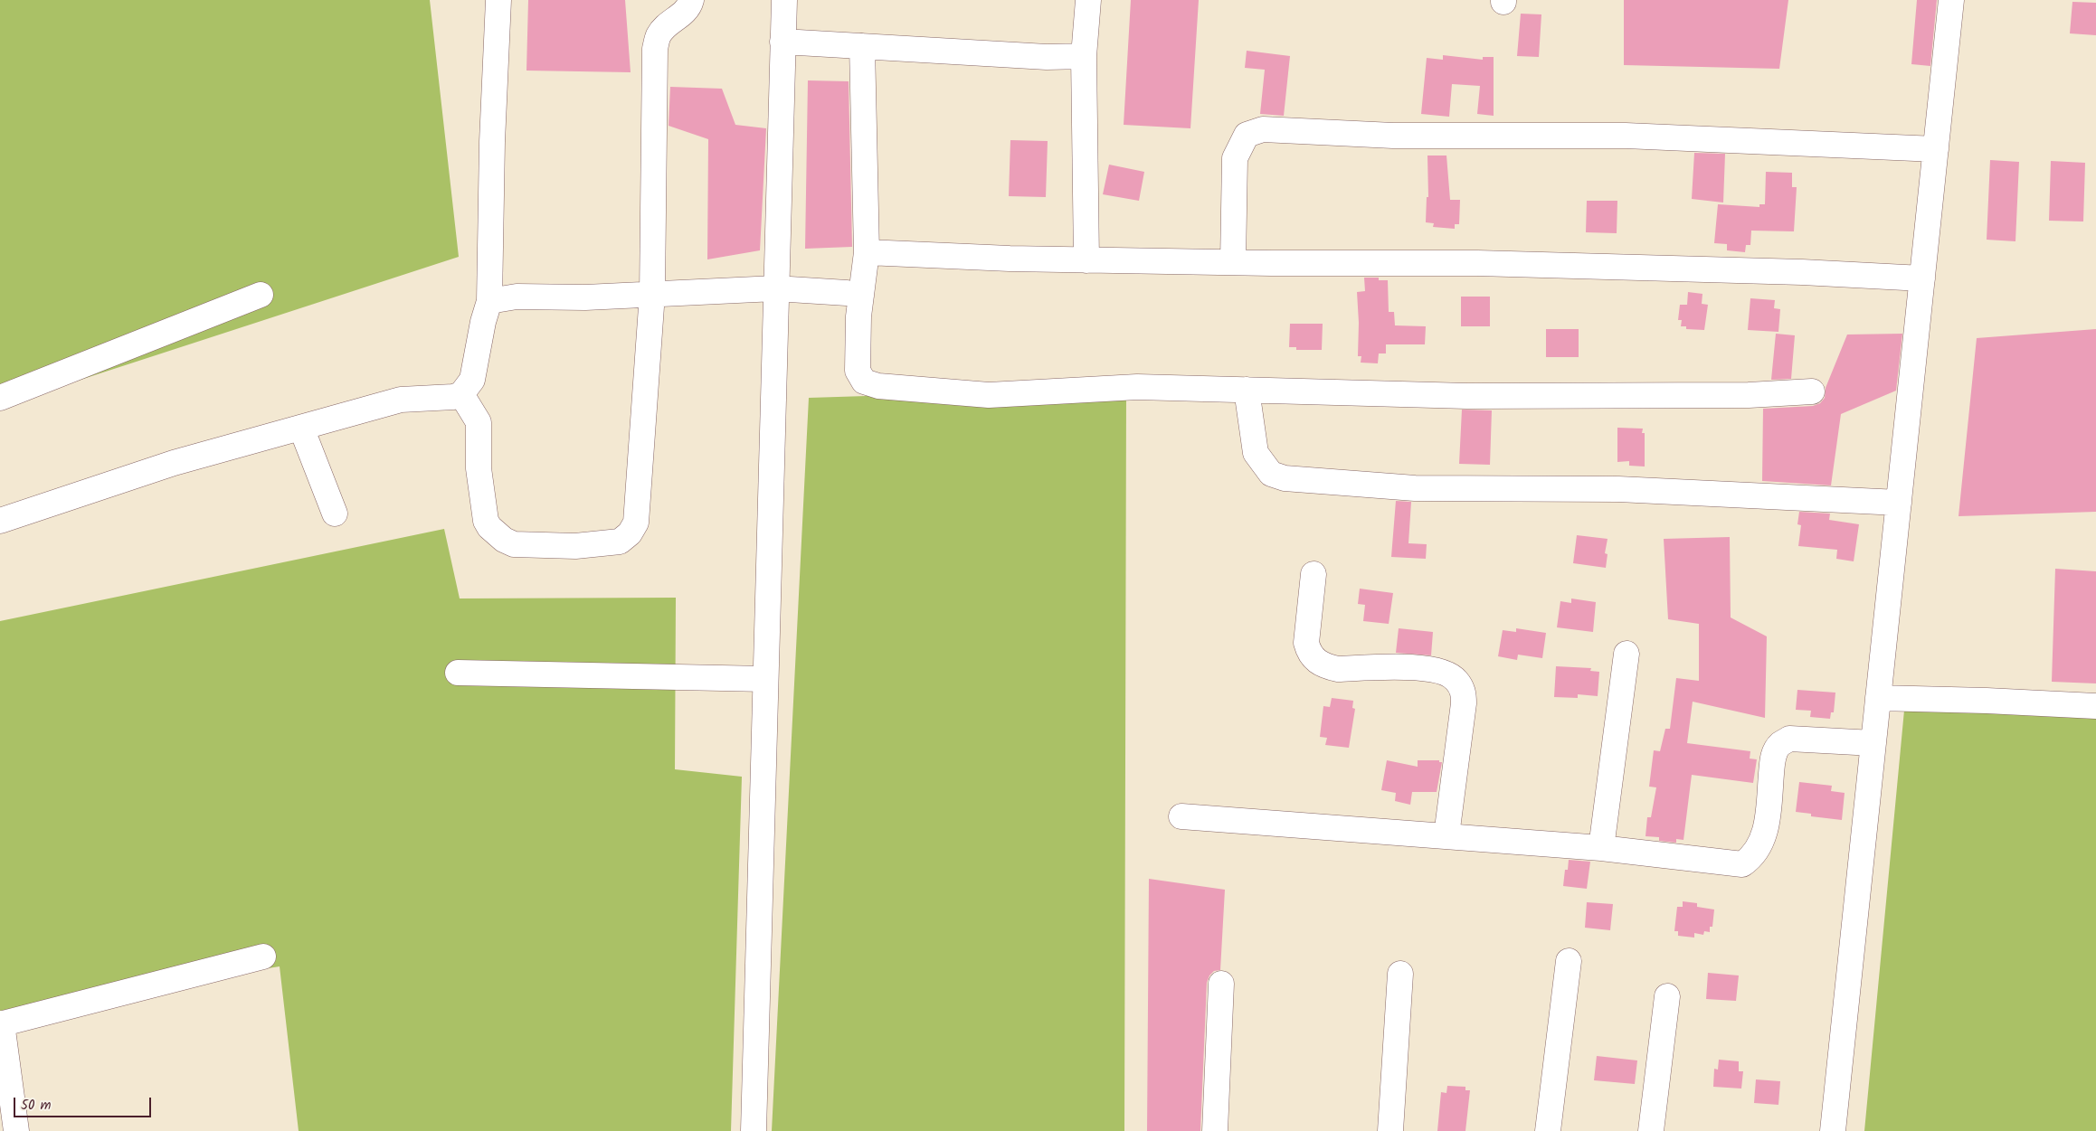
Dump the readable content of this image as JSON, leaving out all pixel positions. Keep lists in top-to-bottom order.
{
  "scale_bar": "50 m"
}
